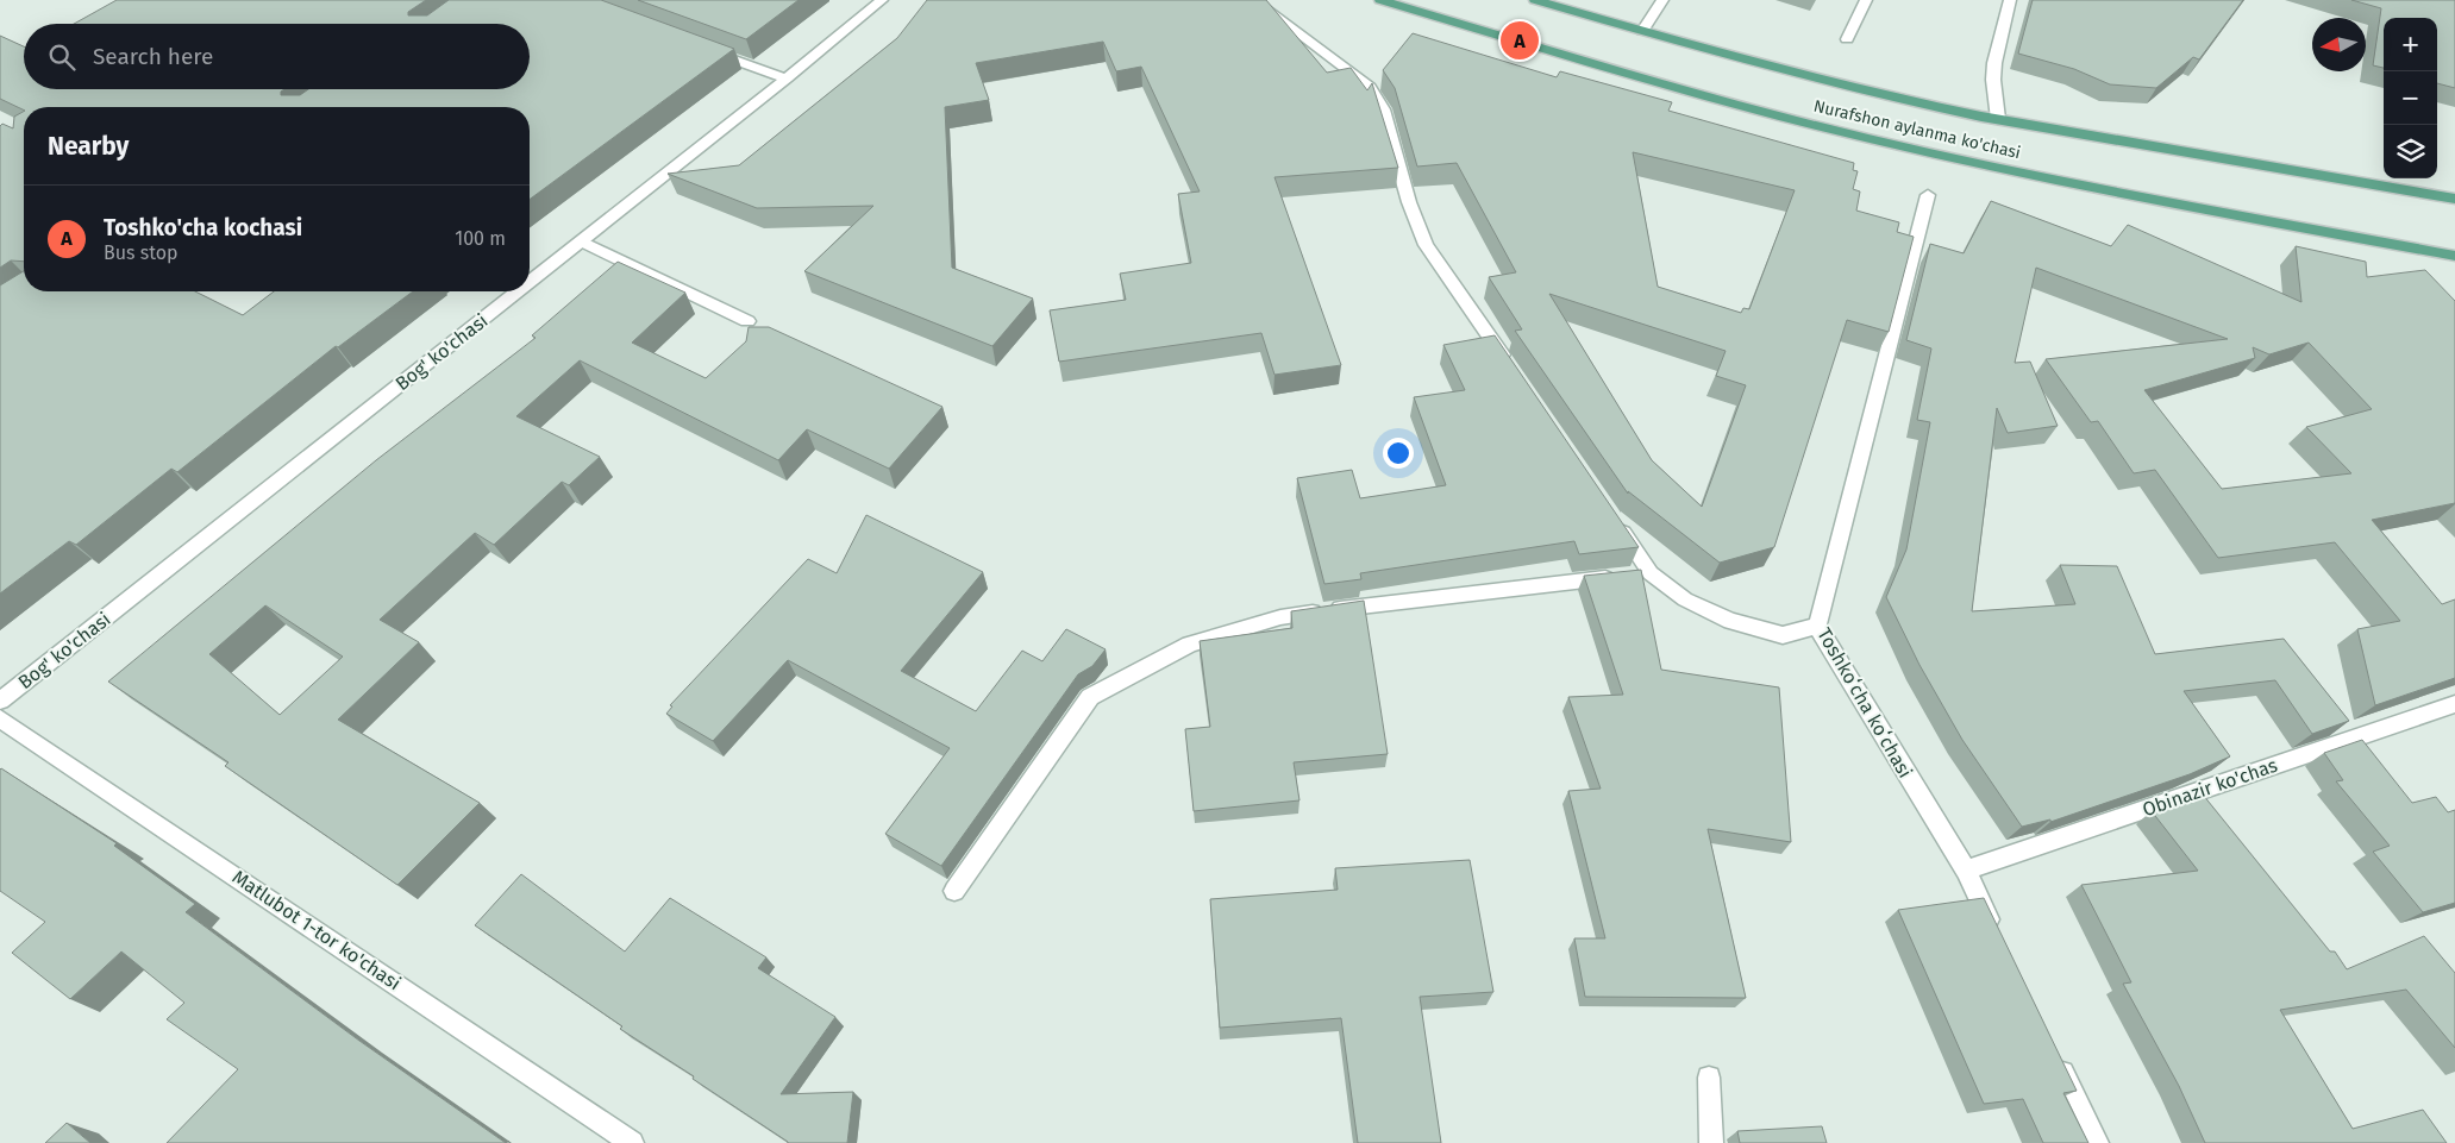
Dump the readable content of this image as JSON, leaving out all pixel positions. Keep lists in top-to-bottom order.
{
  "streets": {
    "main road": ["Nurafshon aylanma ko'chasi"],
    "street": [
      "Bog' ko'chasi",
      "Toshkoʻcha koʻchasi",
      "Obinazir ko'chas",
      "Matlubot 1-tor ko'chasi"
    ]
  },
  "crossings": [
    ["Toshkoʻcha koʻchasi", "Obinazir ko'chas"]
  ],
  "north": "left",
  "page": {
    "map_buttons": ["+", "−"],
    "pins": "A",
    "search": "Search here",
    "heading": "Nearby",
    "list": [
      {
        "mark": "A",
        "name": "Toshko'cha kochasi",
        "note": "Bus stop",
        "value": "100 m"
      }
    ]
  }
}
